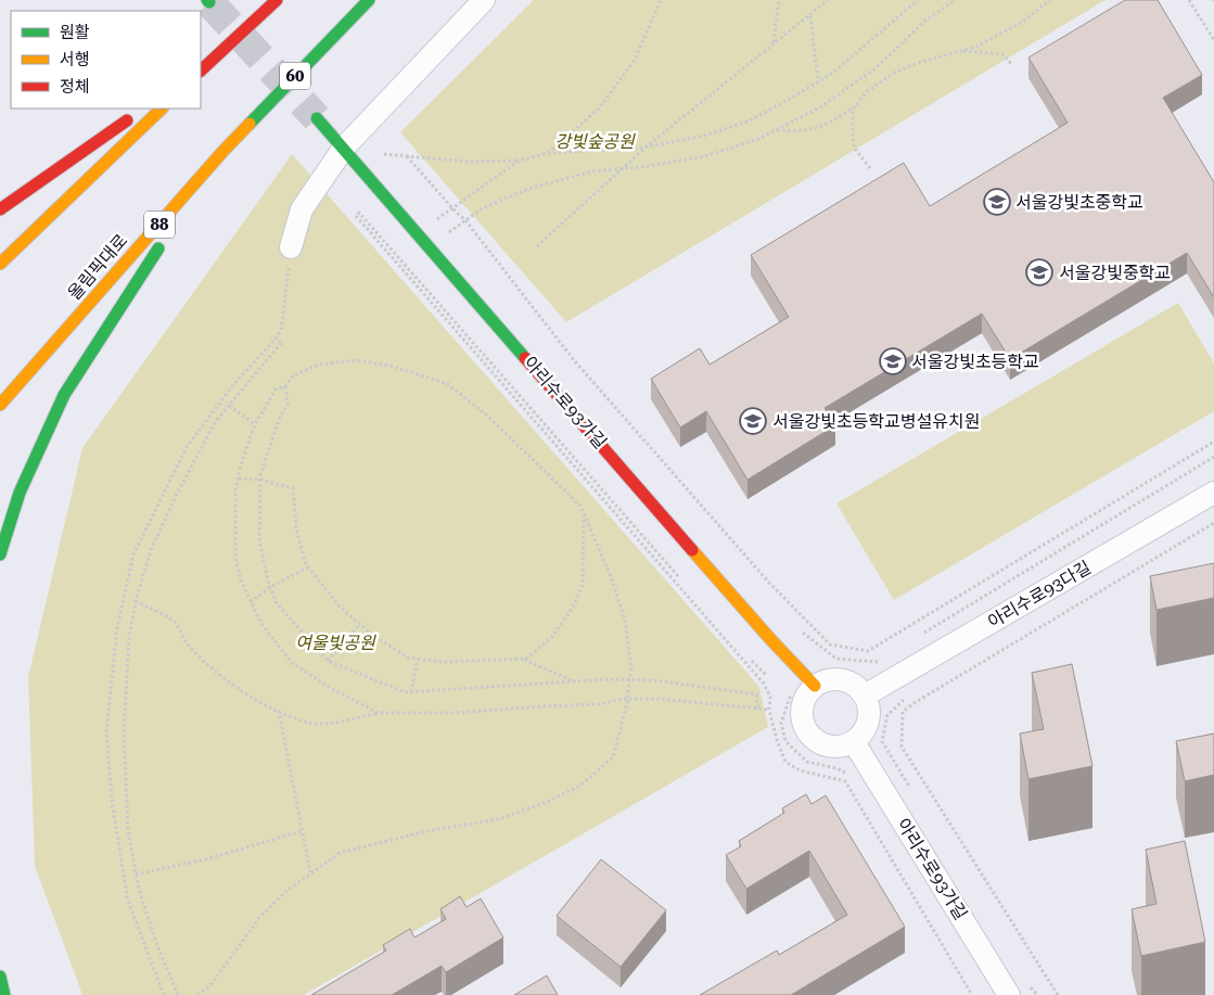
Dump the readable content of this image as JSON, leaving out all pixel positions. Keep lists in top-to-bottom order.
{
  "streets": {
    "main road": [
      "60",
      "88",
      "올림픽대로",
      "아리수로93가길"
    ],
    "street": ["아리수로93다길"]
  },
  "crossings": [
    ["60", "올림픽대로"],
    ["아리수로93가길", "아리수로93다길"]
  ],
  "parks": ["강빛숲공원", "여울빛공원"],
  "places": {
    "school or university": [
      "서울강빛초중학교",
      "서울강빛중학교",
      "서울강빛초등학교",
      "서울강빛초등학교병설유치원"
    ]
  },
  "legend": ["원활", "서행", "정체"]
}
